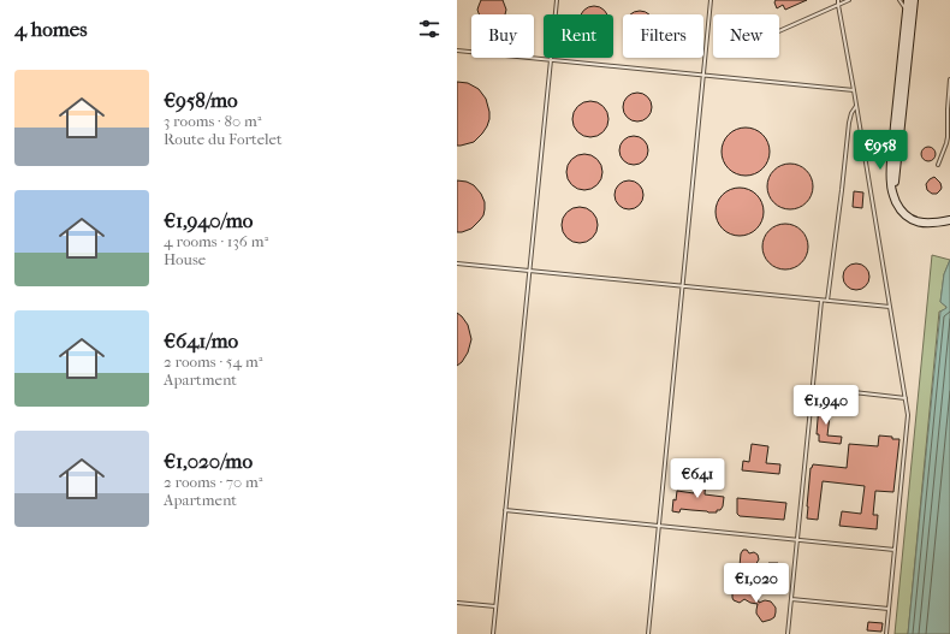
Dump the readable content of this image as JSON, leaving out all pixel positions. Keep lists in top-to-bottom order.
{
  "page": {
    "heading": "4 homes",
    "chip": [
      "Buy",
      "Rent",
      "Filters",
      "New"
    ],
    "list": [
      {
        "name": "€958/mo",
        "note": "3 rooms · 80 m² · Route du Fortelet"
      },
      {
        "name": "€1,940/mo",
        "note": "4 rooms · 136 m² · House"
      },
      {
        "name": "€641/mo",
        "note": "2 rooms · 54 m² · Apartment"
      },
      {
        "name": "€1,020/mo",
        "note": "2 rooms · 70 m² · Apartment"
      }
    ],
    "price": [
      "€958",
      "€1,940",
      "€641",
      "€1,020"
    ]
  }
}
